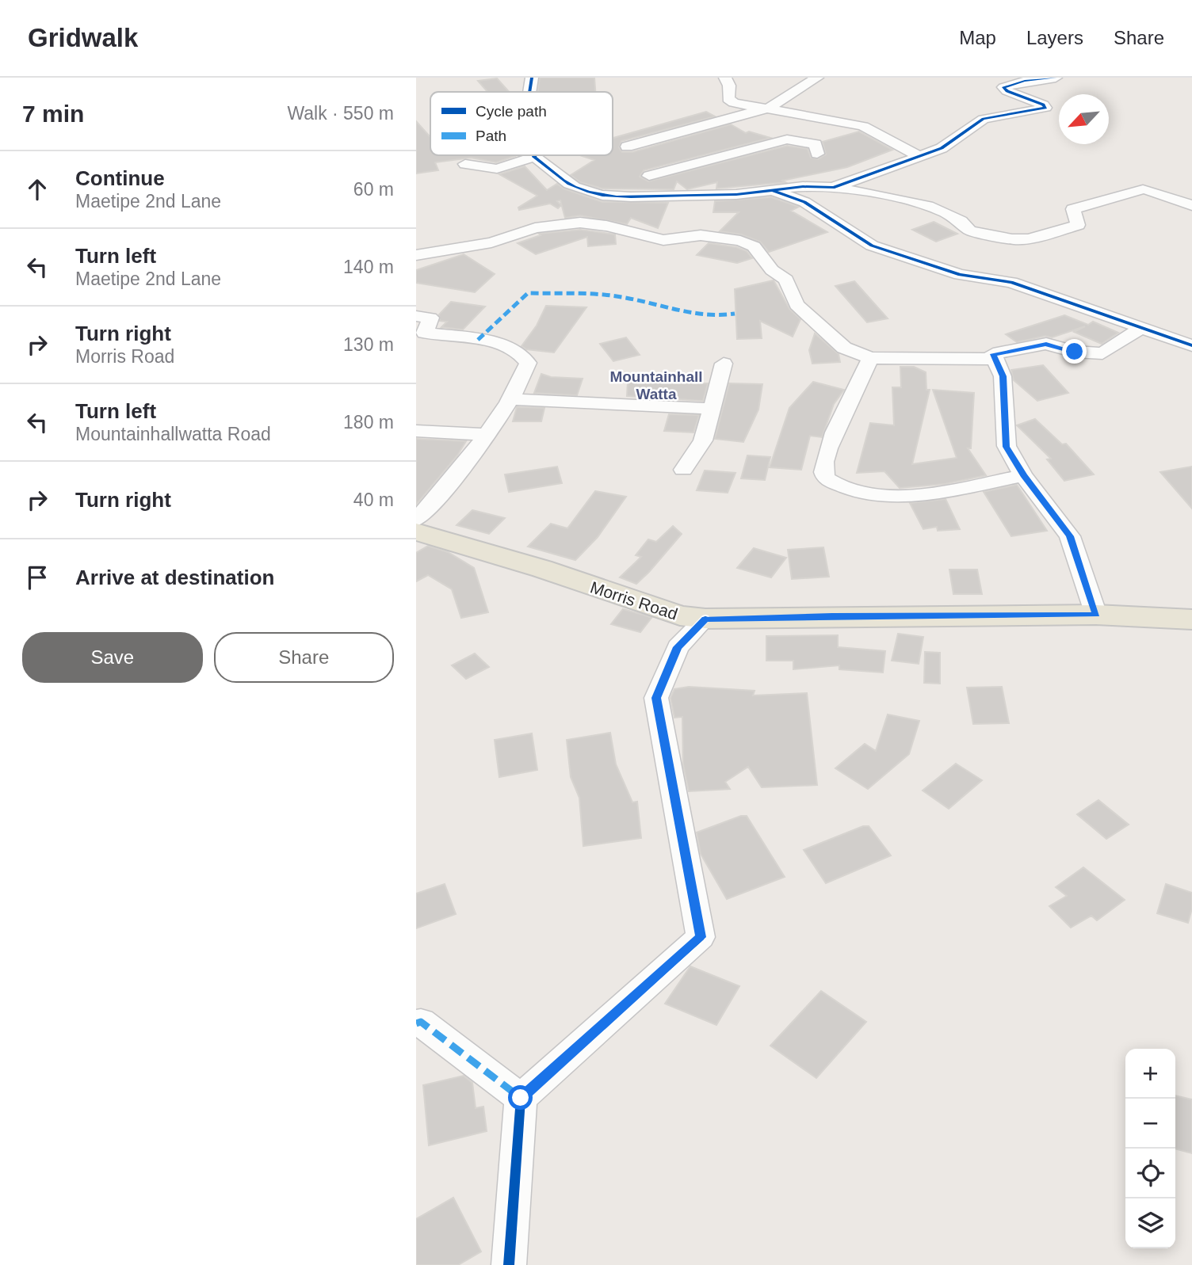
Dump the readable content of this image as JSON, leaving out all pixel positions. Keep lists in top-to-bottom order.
{
  "streets": {
    "main road": ["Morris Road"]
  },
  "districts": ["Mountainhall Watta"],
  "legend": ["Cycle path", "Path"],
  "north": "bottom left",
  "page": {
    "header": "Gridwalk",
    "nav": ["Map", "Layers", "Share"],
    "heading": ["7 min", "Walk · 550 m"],
    "list": [
      ["Continue", "Maetipe 2nd Lane", "60 m"],
      ["Turn left", "Maetipe 2nd Lane", "140 m"],
      ["Turn right", "Morris Road", "130 m"],
      ["Turn left", "Mountainhallwatta Road", "180 m"],
      ["Turn right", "40 m"],
      "Arrive at destination"
    ],
    "buttons": ["Save", "Share"],
    "map_buttons": ["+", "−"]
  }
}
